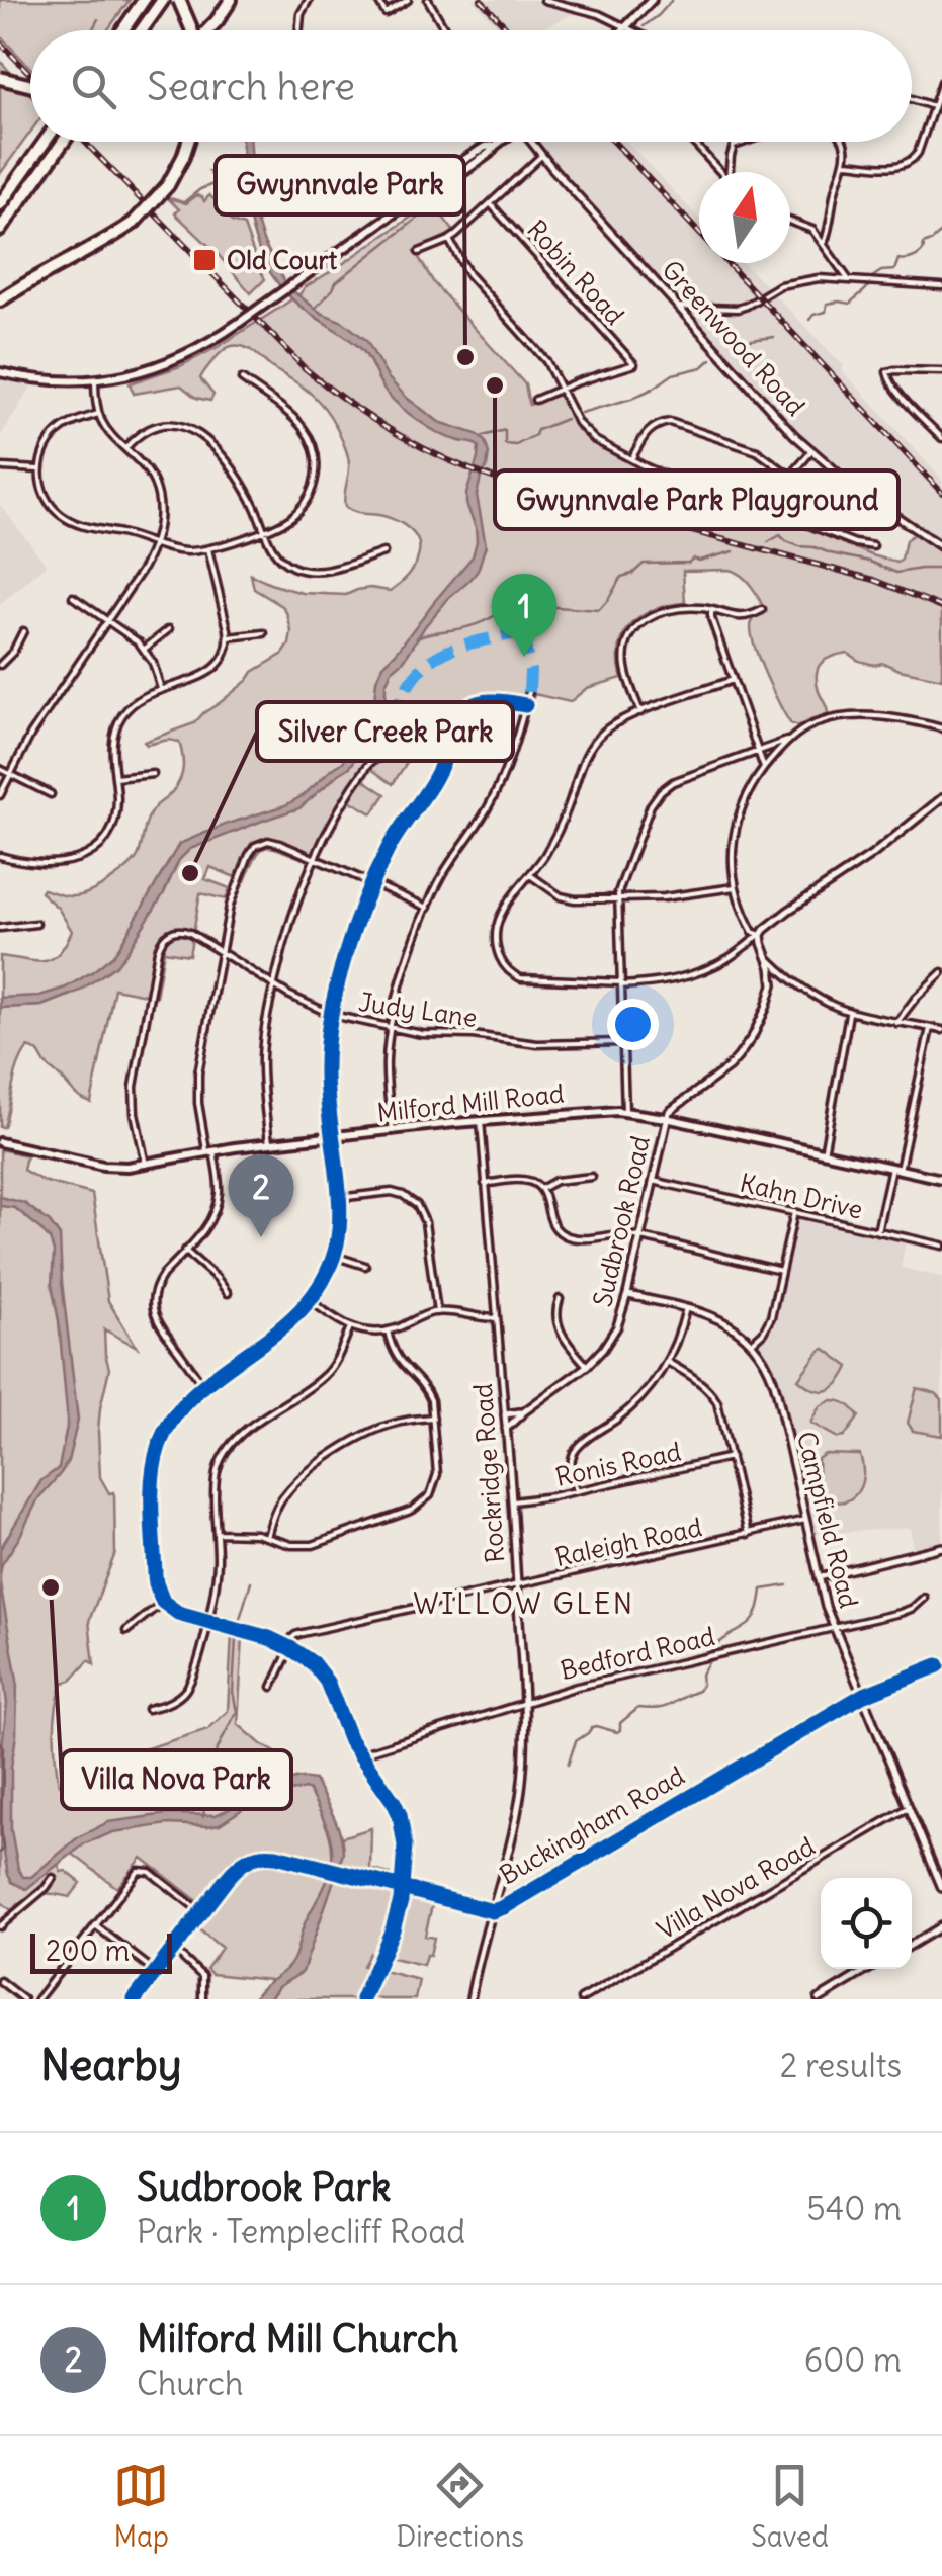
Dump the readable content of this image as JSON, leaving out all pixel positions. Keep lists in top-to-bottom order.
{
  "streets": {
    "main road": ["Milford Mill Road"],
    "street": [
      "Robin Road",
      "Greenwood Road",
      "Judy Lane",
      "Kahn Drive",
      "Sudbrook Road",
      "Ronis Road",
      "Rockridge Road",
      "Campfield Road",
      "Raleigh Road",
      "Bedford Road",
      "Buckingham Road",
      "Villa Nova Road"
    ]
  },
  "crossings": [
    ["Judy Lane", "Milford Mill Road"],
    ["Milford Mill Road", "Sudbrook Road"],
    ["Milford Mill Road", "Rockridge Road"],
    ["Kahn Drive", "Sudbrook Road"],
    ["Sudbrook Road", "Rockridge Road"],
    ["Sudbrook Road", "Campfield Road"],
    ["Ronis Road", "Rockridge Road"],
    ["Rockridge Road", "Raleigh Road"],
    ["Rockridge Road", "Bedford Road"],
    ["Rockridge Road", "Buckingham Road"],
    ["Campfield Road", "Raleigh Road"],
    ["Campfield Road", "Bedford Road"],
    ["Campfield Road", "Buckingham Road"],
    ["Campfield Road", "Villa Nova Road"]
  ],
  "districts": ["WILLOW GLEN"],
  "places": {
    "transit": ["Old Court"],
    "other": [
      "Gwynnvale Park",
      "Gwynnvale Park Playground",
      "Silver Creek Park",
      "Villa Nova Park"
    ]
  },
  "scale_bar": "200 m",
  "north": "top",
  "page": {
    "search": "Search here",
    "pins": ["1", "2"],
    "scale": "200 m",
    "heading": ["Nearby", "2 results"],
    "list": [
      {
        "mark": "1",
        "name": "Sudbrook Park",
        "note": "Park · Templecliff Road",
        "value": "540 m"
      },
      {
        "mark": "2",
        "name": "Milford Mill Church",
        "note": "Church",
        "value": "600 m"
      }
    ],
    "nav": ["Map", "Directions", "Saved"]
  }
}
